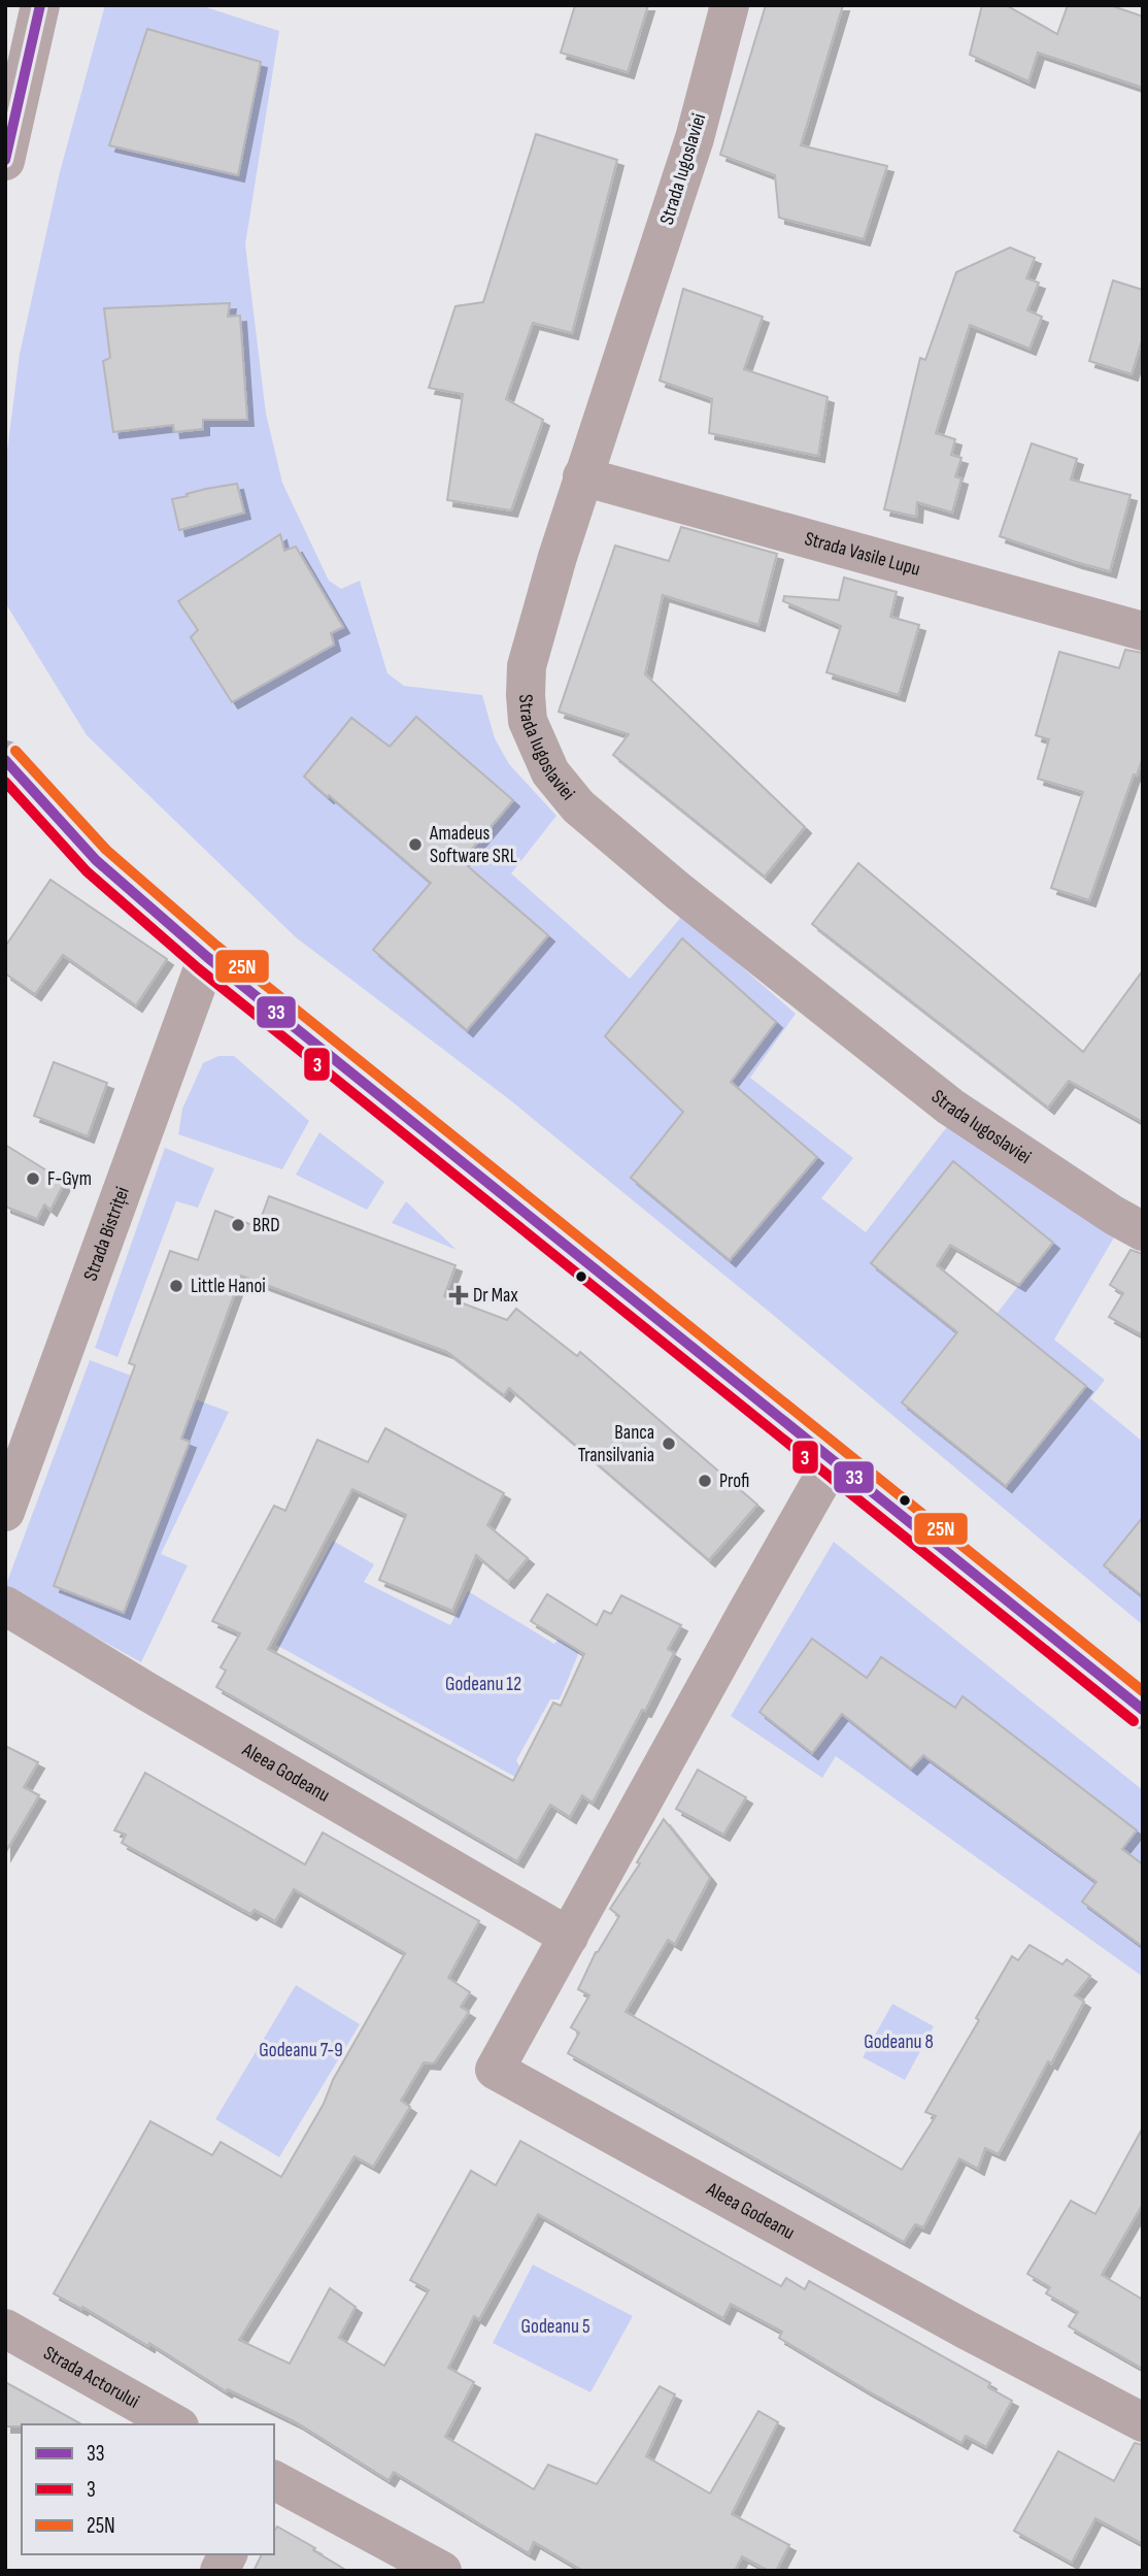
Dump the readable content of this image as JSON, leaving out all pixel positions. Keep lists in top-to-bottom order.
{
  "streets": {
    "street": [
      "Strada Iugoslaviei",
      "Strada Vasile Lupu",
      "Strada Bistriței",
      "Aleea Godeanu",
      "Strada Actorului"
    ]
  },
  "crossings": [
    ["Strada Iugoslaviei", "Strada Vasile Lupu"]
  ],
  "parks": [
    "Godeanu 12",
    "Godeanu 8",
    "Godeanu 7-9",
    "Godeanu 5"
  ],
  "places": {
    "other": [
      "Amadeus Software SRL",
      "F-Gym",
      "BRD",
      "Little Hanoi",
      "Banca Transilvania",
      "Profi"
    ],
    "health": ["Dr Max"]
  },
  "lines": ["transit line 33", "transit line 25N", "transit line 3"],
  "legend": ["33", "3", "25N"]
}
